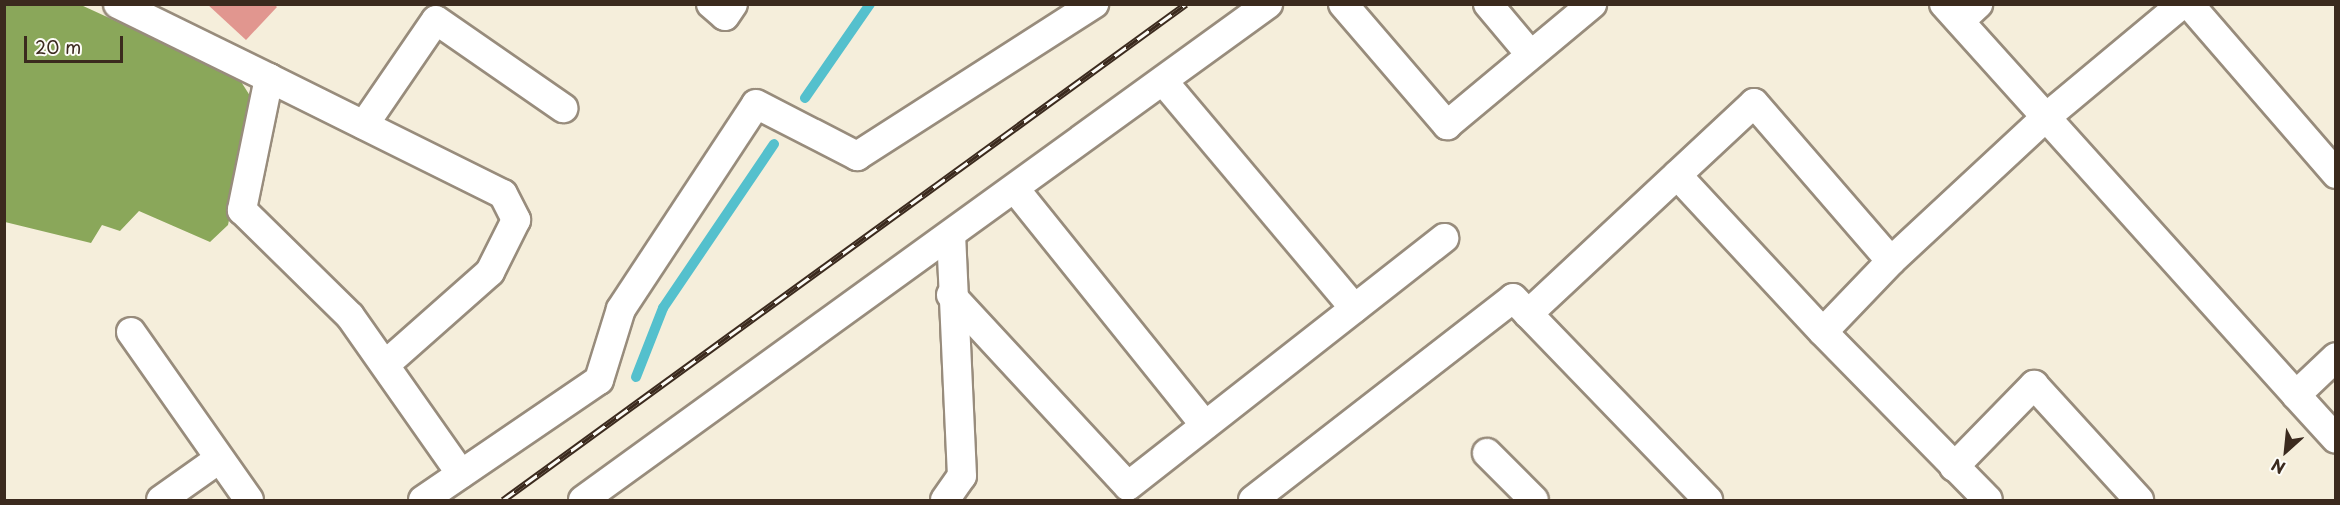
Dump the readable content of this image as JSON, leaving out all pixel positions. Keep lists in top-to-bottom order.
{
  "scale_bar": "20 m",
  "north": "bottom left"
}
